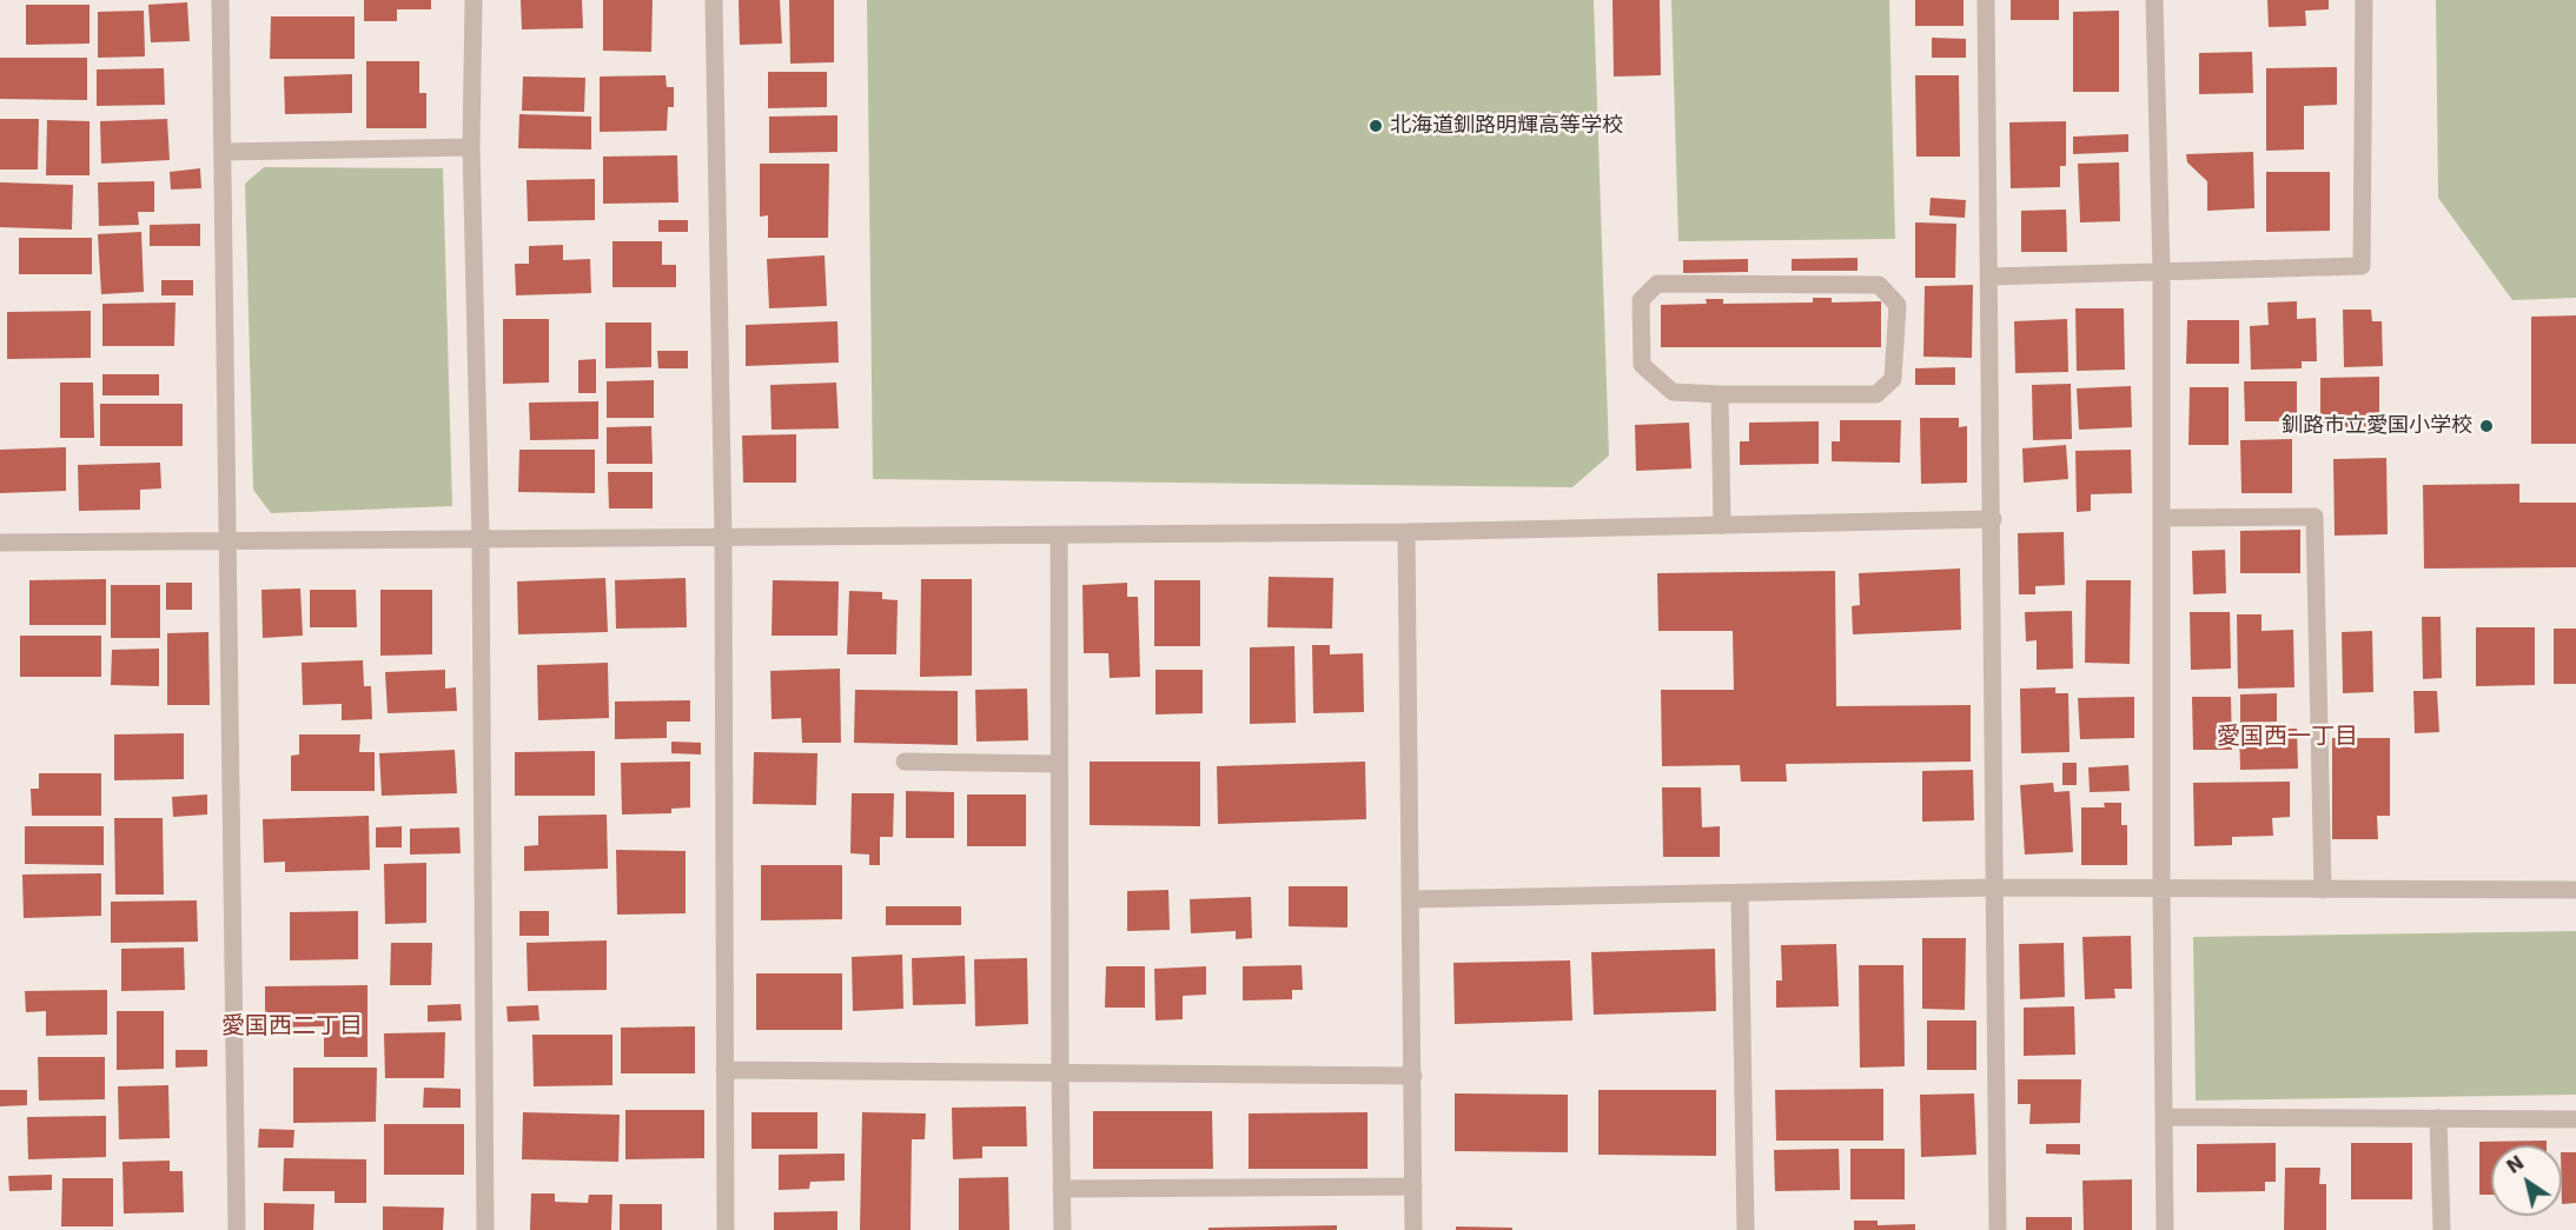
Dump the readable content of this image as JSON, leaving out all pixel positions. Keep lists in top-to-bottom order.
{
  "districts": ["愛国西一丁目", "愛国西二丁目"],
  "places": ["北海道釧路明輝高等学校", "釧路市立愛国小学校"],
  "north": "top left"
}
